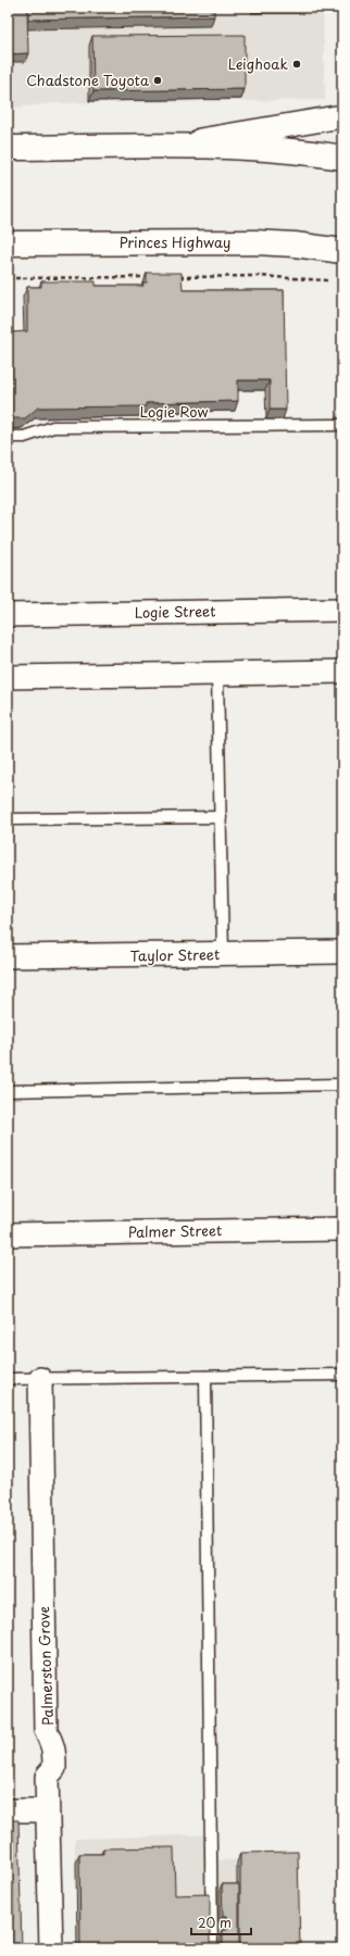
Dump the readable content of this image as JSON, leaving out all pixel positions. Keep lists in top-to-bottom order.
{
  "streets": {
    "highway": ["Princes Highway"],
    "street": [
      "Logie Street",
      "Taylor Street",
      "Palmer Street",
      "Palmerston Grove"
    ],
    "lane": ["Logie Row"]
  },
  "places": ["Leighoak", "Chadstone Toyota"],
  "scale_bar": "20 m"
}
